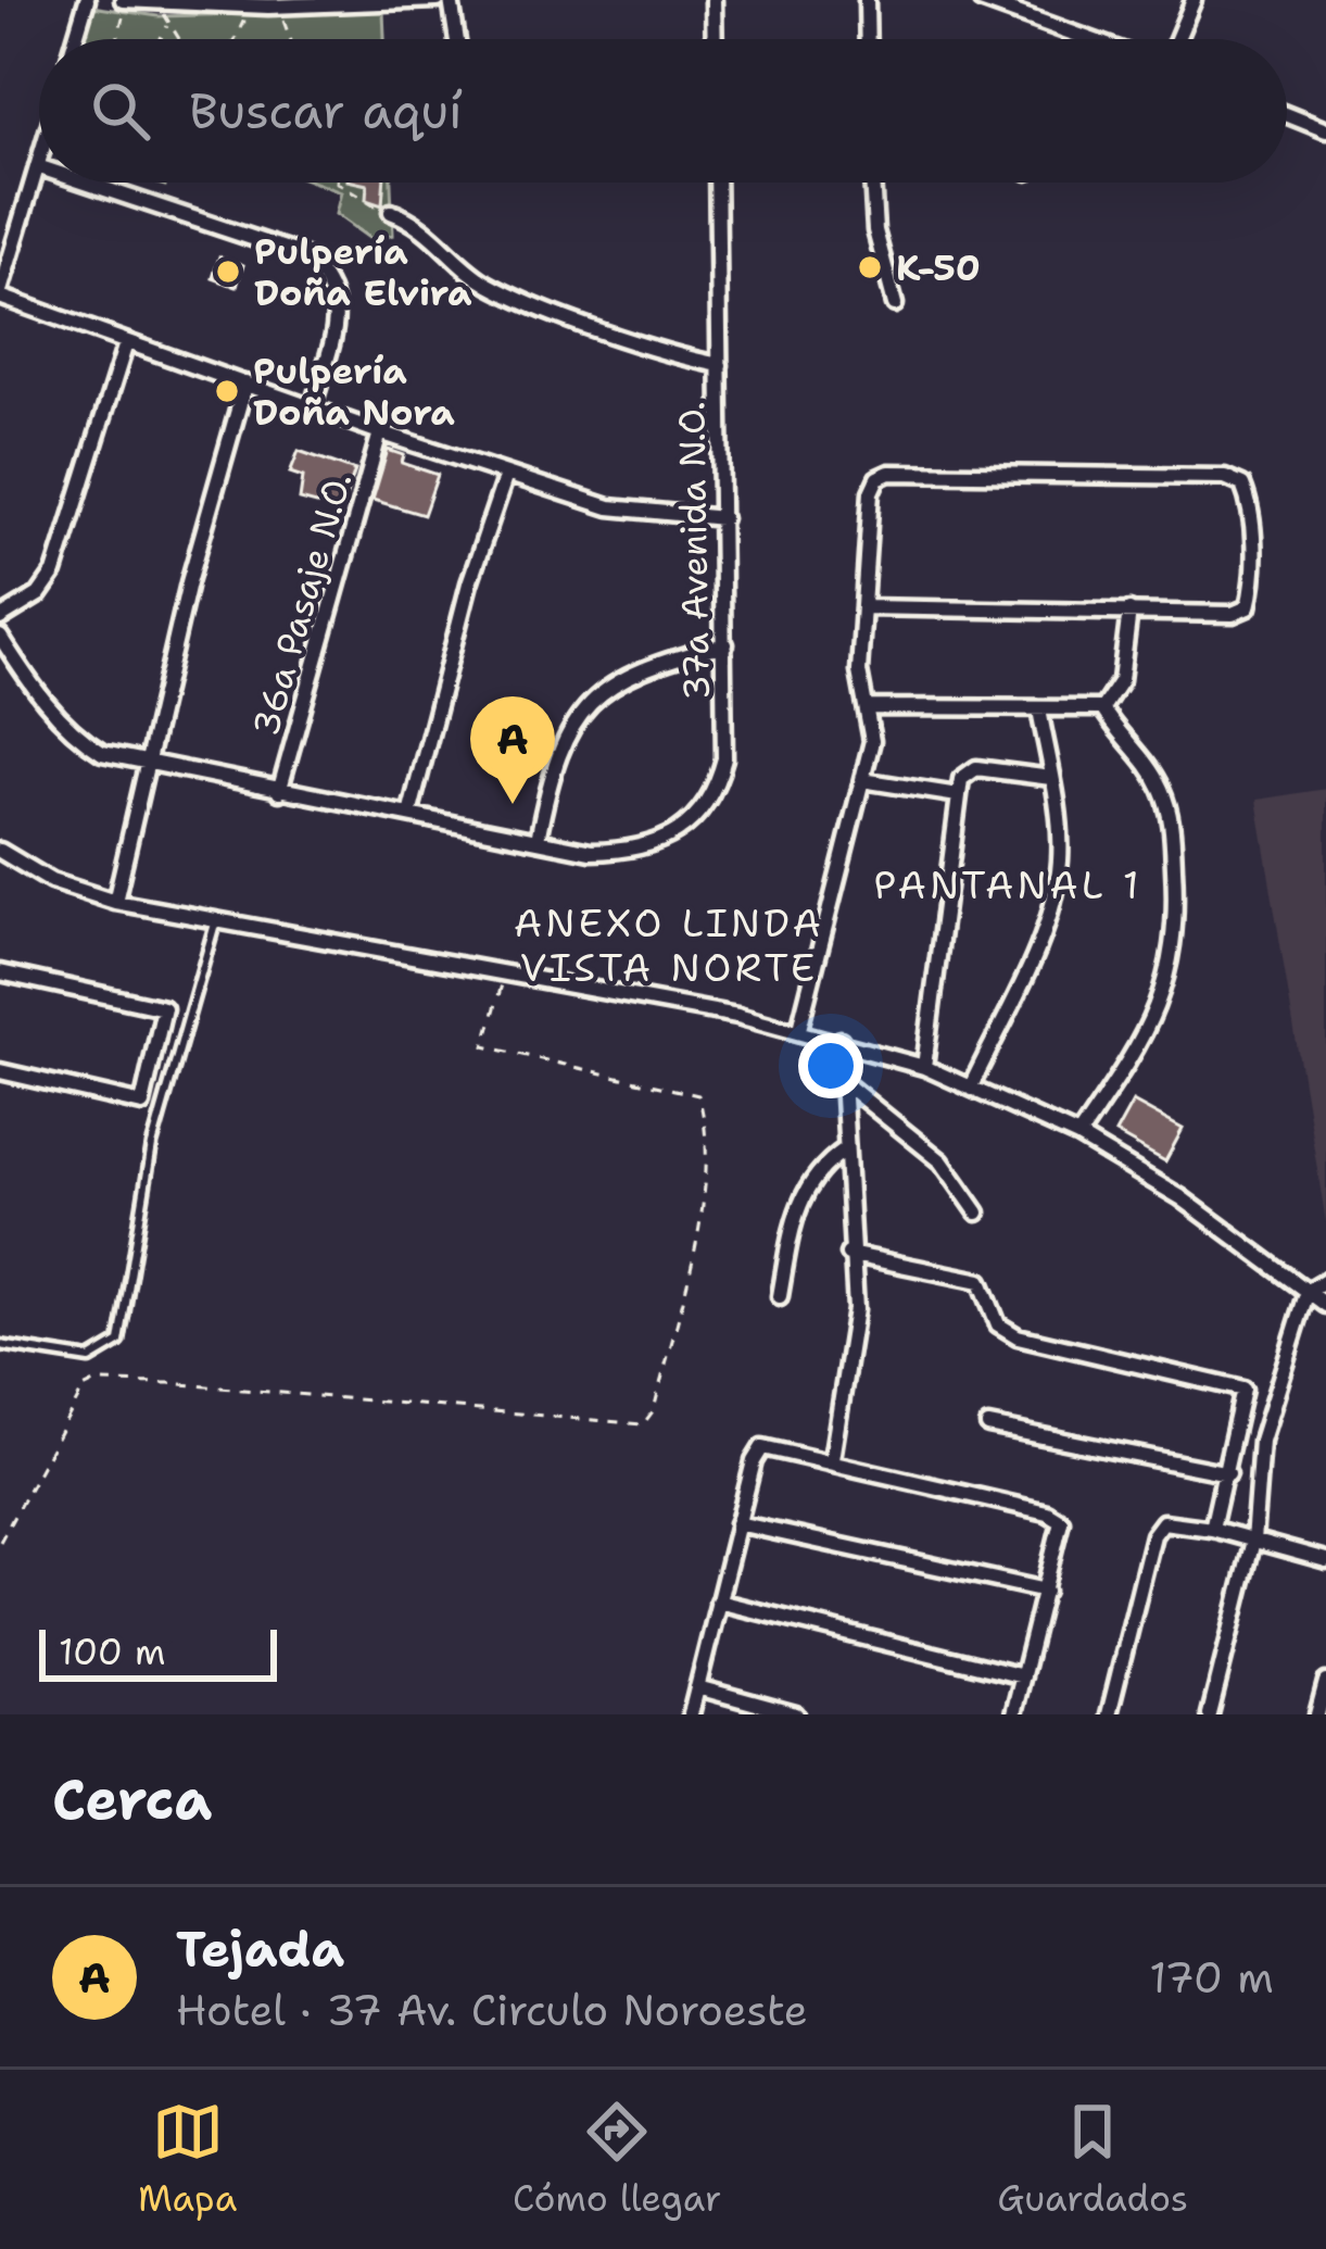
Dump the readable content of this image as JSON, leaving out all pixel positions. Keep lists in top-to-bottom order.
{
  "streets": {
    "street": ["37a Avenida N.O.", "36a Pasaje N.O."]
  },
  "crossings": [
    ["37a Avenida N.O.", "36a Pasaje N.O."]
  ],
  "districts": ["PANTANAL 1", "ANEXO LINDA VISTA NORTE"],
  "places": ["K-50", "Pulpería Doña Elvira", "Pulpería Doña Nora"],
  "scale_bar": "100 m",
  "page": {
    "search": "Buscar aquí",
    "pins": "A",
    "scale": "100 m",
    "heading": "Cerca",
    "list": [
      {
        "mark": "A",
        "name": "Tejada",
        "note": "Hotel · 37 Av. Circulo Noroeste",
        "value": "170 m"
      }
    ],
    "nav": ["Mapa", "Cómo llegar", "Guardados"]
  }
}
